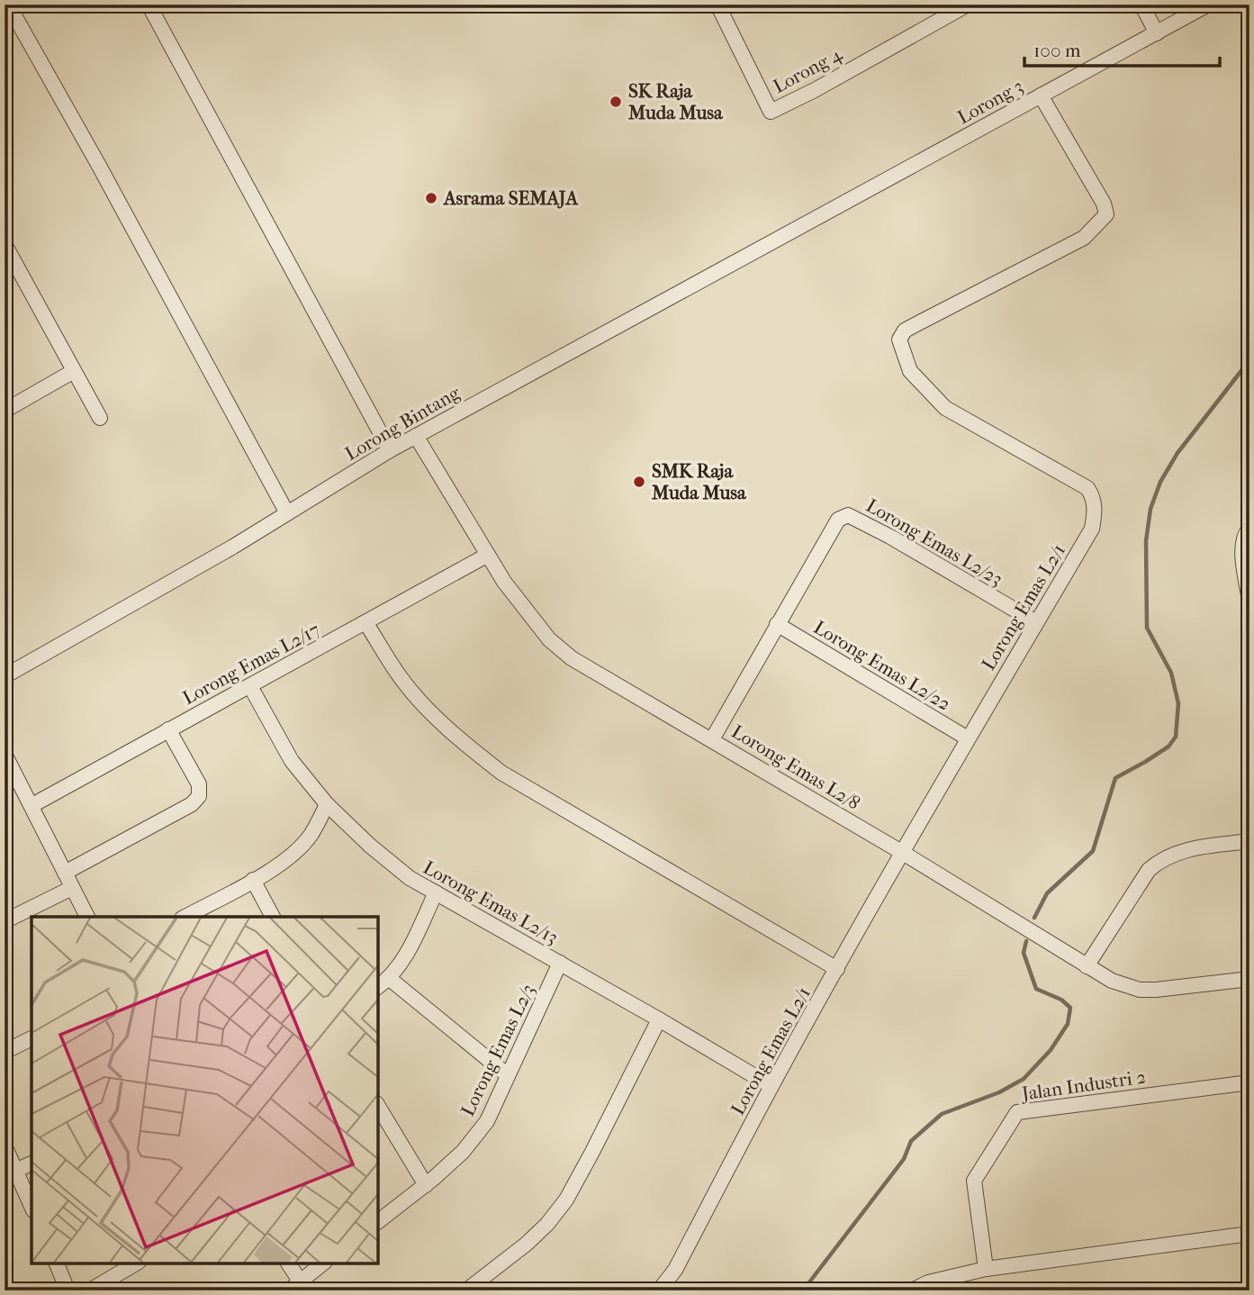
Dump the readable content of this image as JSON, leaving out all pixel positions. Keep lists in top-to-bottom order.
{
  "streets": {
    "street": [
      "Lorong 4",
      "Lorong 3",
      "Lorong Bintang",
      "Lorong Emas L2/23",
      "Lorong Emas L2/1",
      "Lorong Emas L2/17",
      "Lorong Emas L2/22",
      "Lorong Emas L2/8",
      "Lorong Emas L2/13",
      "Lorong Emas L2/3",
      "Jalan Industri 2"
    ]
  },
  "crossings": [
    ["Lorong 3", "Lorong Bintang"],
    ["Lorong 3", "Lorong Emas L2/1"],
    ["Lorong Bintang", "Lorong Emas L2/8"],
    ["Lorong Emas L2/23", "Lorong Emas L2/1"],
    ["Lorong Emas L2/23", "Lorong Emas L2/22"],
    ["Lorong Emas L2/1", "Lorong Emas L2/22"],
    ["Lorong Emas L2/1", "Lorong Emas L2/8"],
    ["Lorong Emas L2/1", "Lorong Emas L2/13"],
    ["Lorong Emas L2/17", "Lorong Emas L2/8"],
    ["Lorong Emas L2/17", "Lorong Emas L2/13"],
    ["Lorong Emas L2/13", "Lorong Emas L2/3"]
  ],
  "places": ["SK Raja Muda Musa", "Asrama SEMAJA", "SMK Raja Muda Musa"],
  "scale_bar": "100 m"
}
